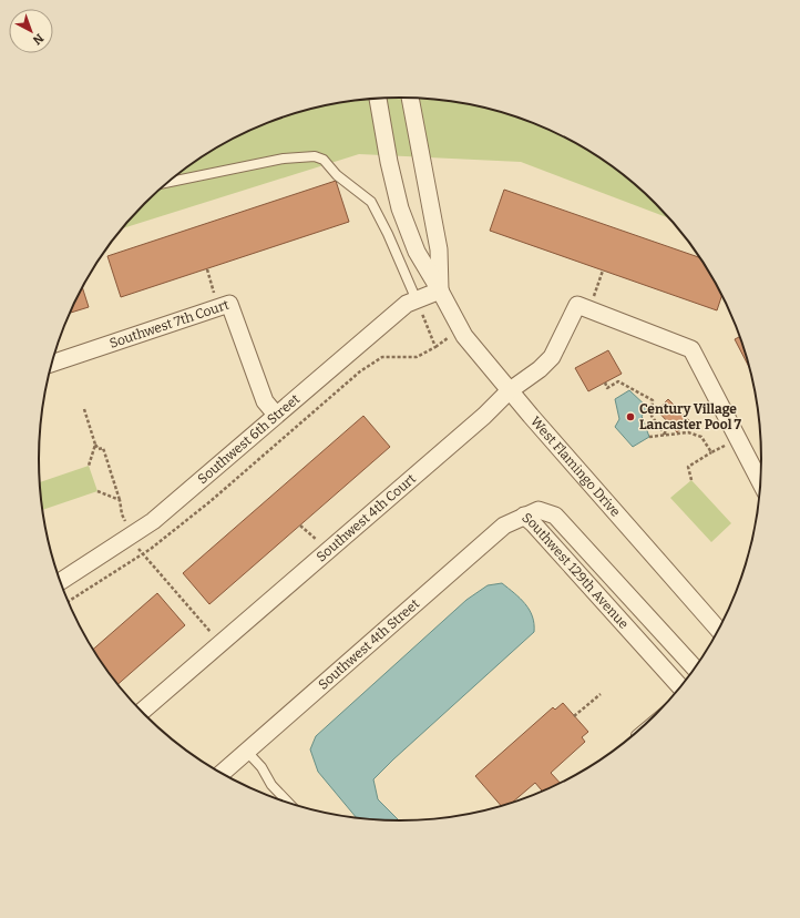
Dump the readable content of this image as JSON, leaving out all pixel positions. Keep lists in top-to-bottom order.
{
  "streets": {
    "street": [
      "Southwest 7th Court",
      "Southwest 6th Street",
      "West Flamingo Drive",
      "Southwest 4th Court",
      "Southwest 129th Avenue",
      "Southwest 4th Street"
    ]
  },
  "crossings": [
    ["Southwest 7th Court", "Southwest 6th Street"],
    ["Southwest 6th Street", "West Flamingo Drive"],
    ["West Flamingo Drive", "Southwest 4th Court"],
    ["Southwest 129th Avenue", "Southwest 4th Street"]
  ],
  "places": ["Century Village Lancaster Pool 7"],
  "north": "bottom right"
}
